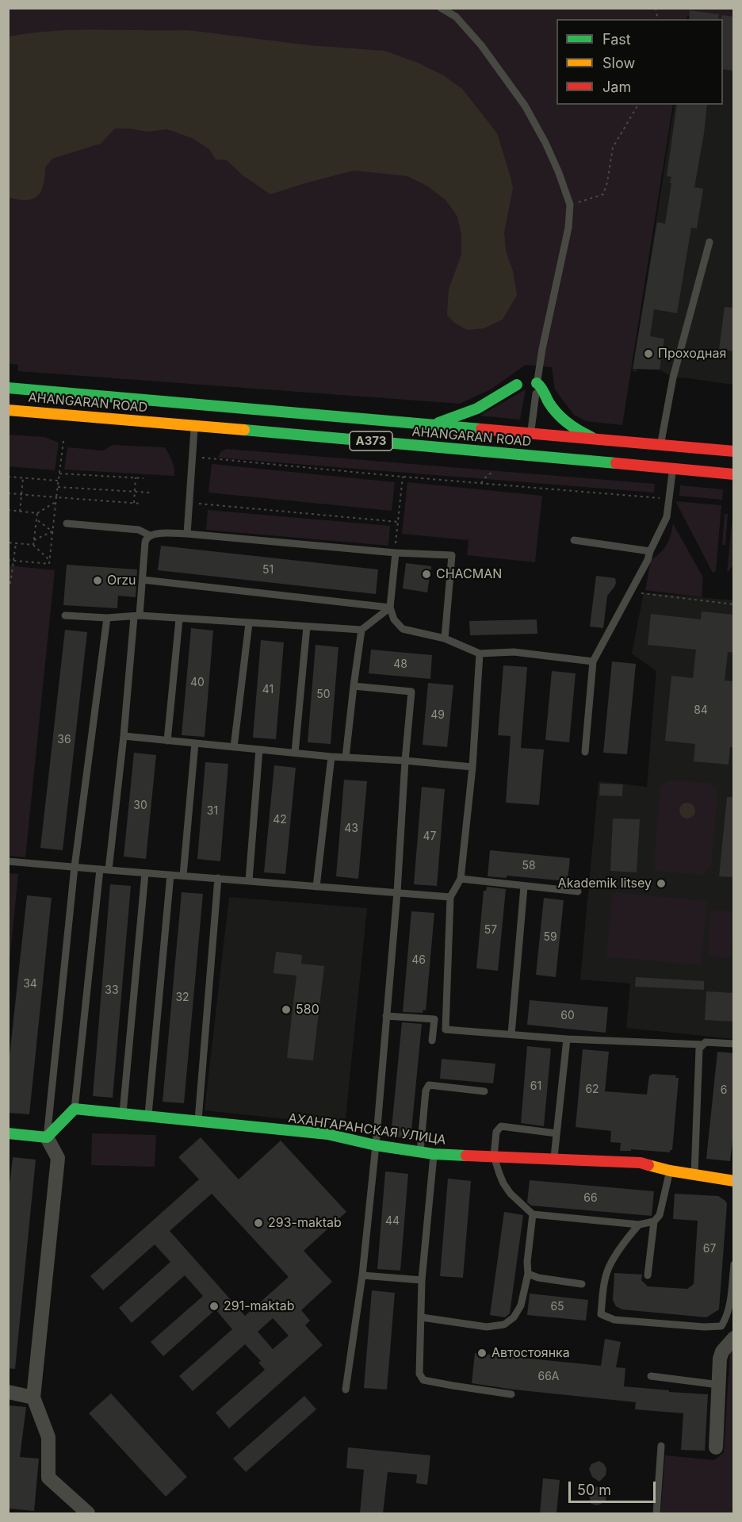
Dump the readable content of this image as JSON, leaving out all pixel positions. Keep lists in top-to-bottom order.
{
  "streets": {
    "main road": ["AHANGARAN ROAD", "A373", "АХАНГАРАНСКАЯ УЛИЦА"]
  },
  "places": [
    "Проходная",
    "CHACMAN",
    "Orzu",
    "Akademik litsey",
    "580",
    "293-maktab",
    "291-maktab",
    "Автостоянка"
  ],
  "house_numbers": [
    "51",
    "48",
    "40",
    "41",
    "50",
    "84",
    "49",
    "36",
    "30",
    "31",
    "42",
    "43",
    "47",
    "58",
    "57",
    "59",
    "46",
    "34",
    "33",
    "32",
    "60",
    "61",
    "62",
    "6",
    "66",
    "44",
    "67",
    "65",
    "66А"
  ],
  "legend": ["Fast", "Slow", "Jam"],
  "scale_bar": "50 m"
}
